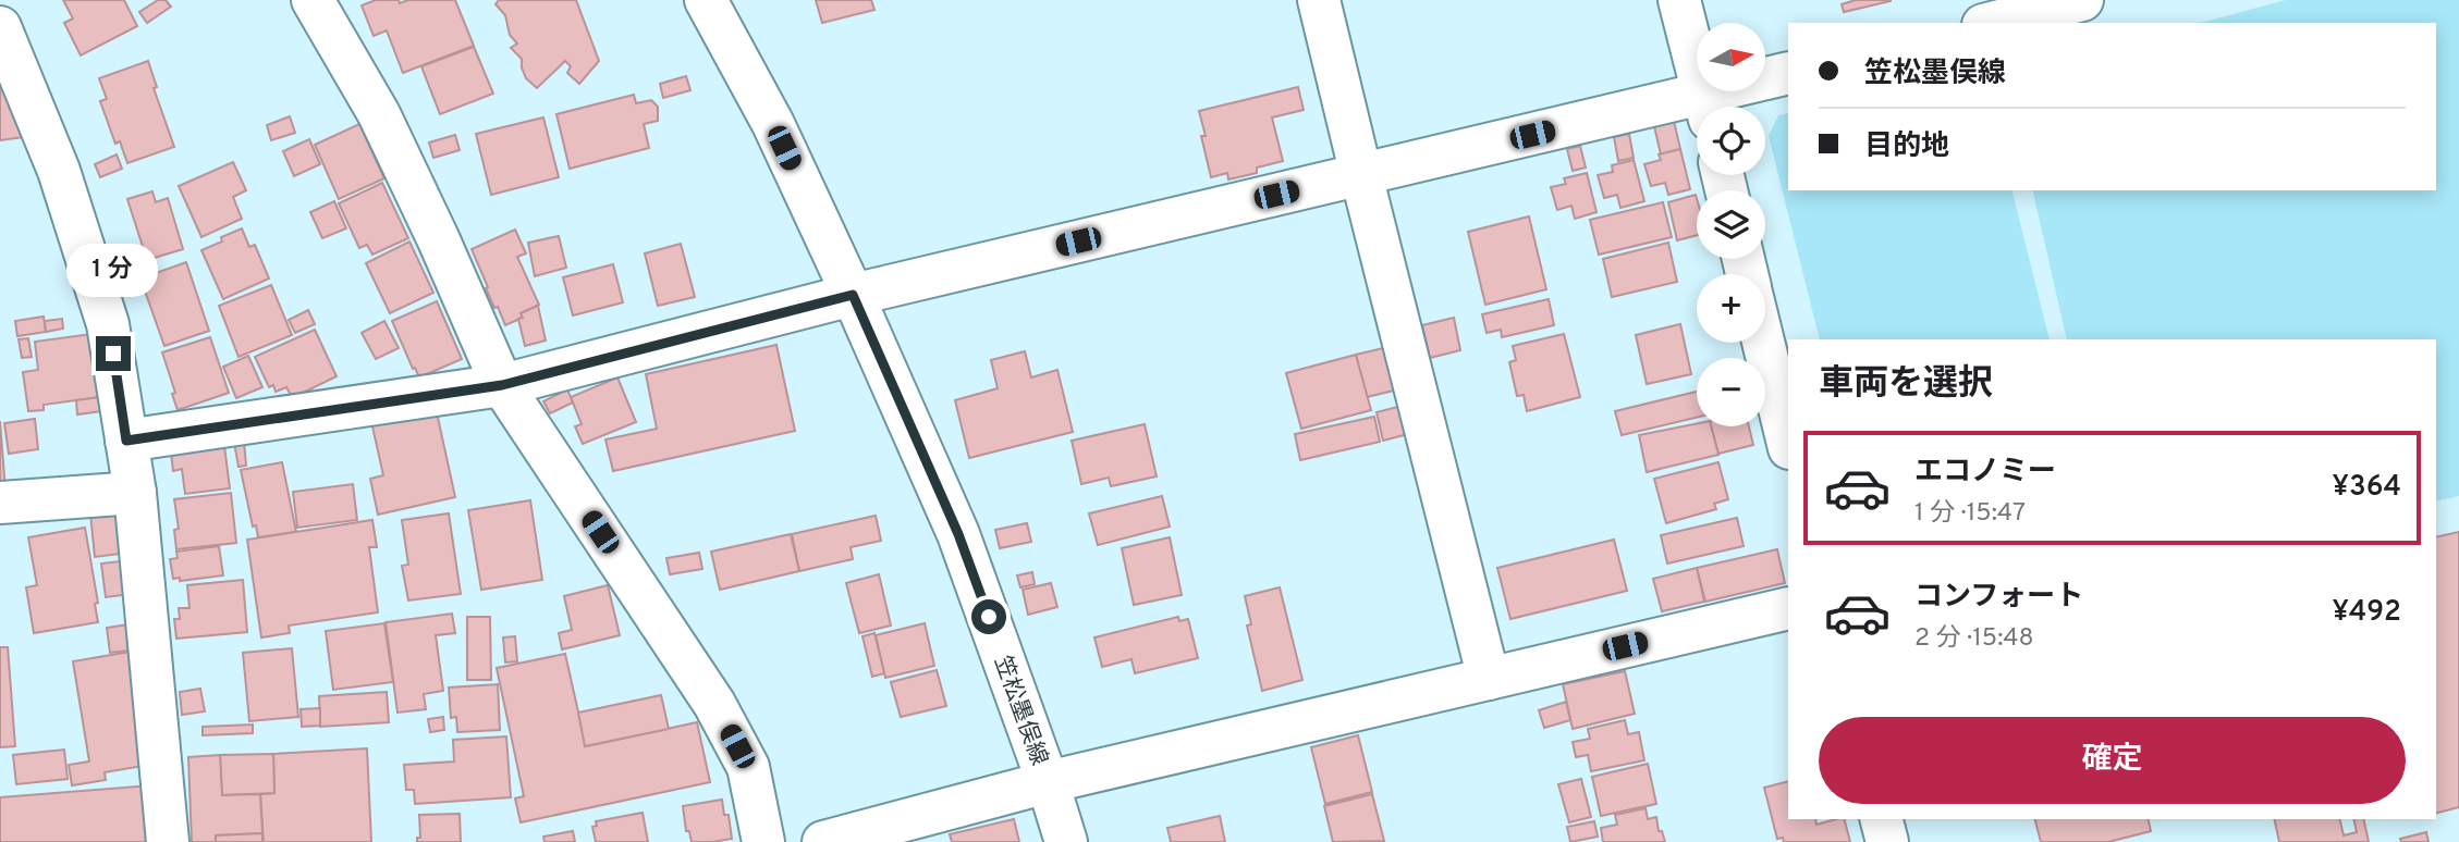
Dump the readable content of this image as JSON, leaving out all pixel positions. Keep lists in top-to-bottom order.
{
  "streets": {
    "street": ["笠松墨俣線"]
  },
  "north": "right",
  "page": {
    "map_buttons": ["+", "−"],
    "banner": ["笠松墨俣線", "目的地"],
    "bubble": "1 分",
    "heading": "車両を選択",
    "list": [
      {
        "name": "エコノミー",
        "note": "1 分 · 15:47",
        "value": "¥364"
      },
      {
        "name": "コンフォート",
        "note": "2 分 · 15:48",
        "value": "¥492"
      }
    ],
    "buttons": "確定"
  }
}
